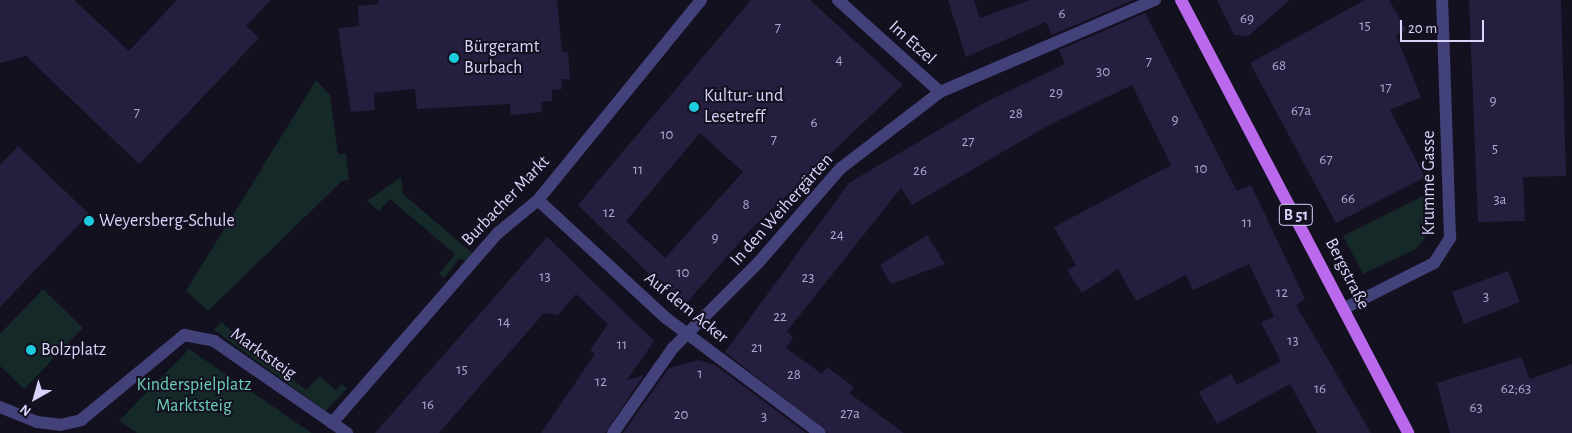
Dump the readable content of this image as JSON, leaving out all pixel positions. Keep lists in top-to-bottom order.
{
  "streets": {
    "main road": ["B 51", "Bergstraße"],
    "street": [
      "Im Etzel",
      "Krumme Gasse",
      "Burbacher Markt",
      "In den Weihergärten",
      "Auf dem Acker",
      "Marktsteig"
    ]
  },
  "crossings": [
    ["Im Etzel", "In den Weihergärten"],
    ["Krumme Gasse", "Bergstraße"],
    ["Burbacher Markt", "Auf dem Acker"],
    ["Burbacher Markt", "Marktsteig"],
    ["In den Weihergärten", "Auf dem Acker"]
  ],
  "parks": ["Kinderspielplatz Marktsteig"],
  "places": [
    "Bürgeramt Burbach",
    "Kultur- und Lesetreff",
    "Weyersberg-Schule",
    "Bolzplatz"
  ],
  "house_numbers": [
    "6",
    "69",
    "15",
    "7",
    "4",
    "7",
    "68",
    "30",
    "17",
    "29",
    "9",
    "67a",
    "7",
    "28",
    "9",
    "6",
    "10",
    "7",
    "27",
    "5",
    "67",
    "10",
    "11",
    "26",
    "66",
    "3a",
    "8",
    "12",
    "11",
    "24",
    "9",
    "10",
    "13",
    "23",
    "12",
    "3",
    "22",
    "14",
    "13",
    "11",
    "21",
    "15",
    "1",
    "28",
    "12",
    "16",
    "62;63",
    "16",
    "63",
    "27a",
    "20",
    "3"
  ],
  "scale_bar": "20 m",
  "north": "bottom left"
}
